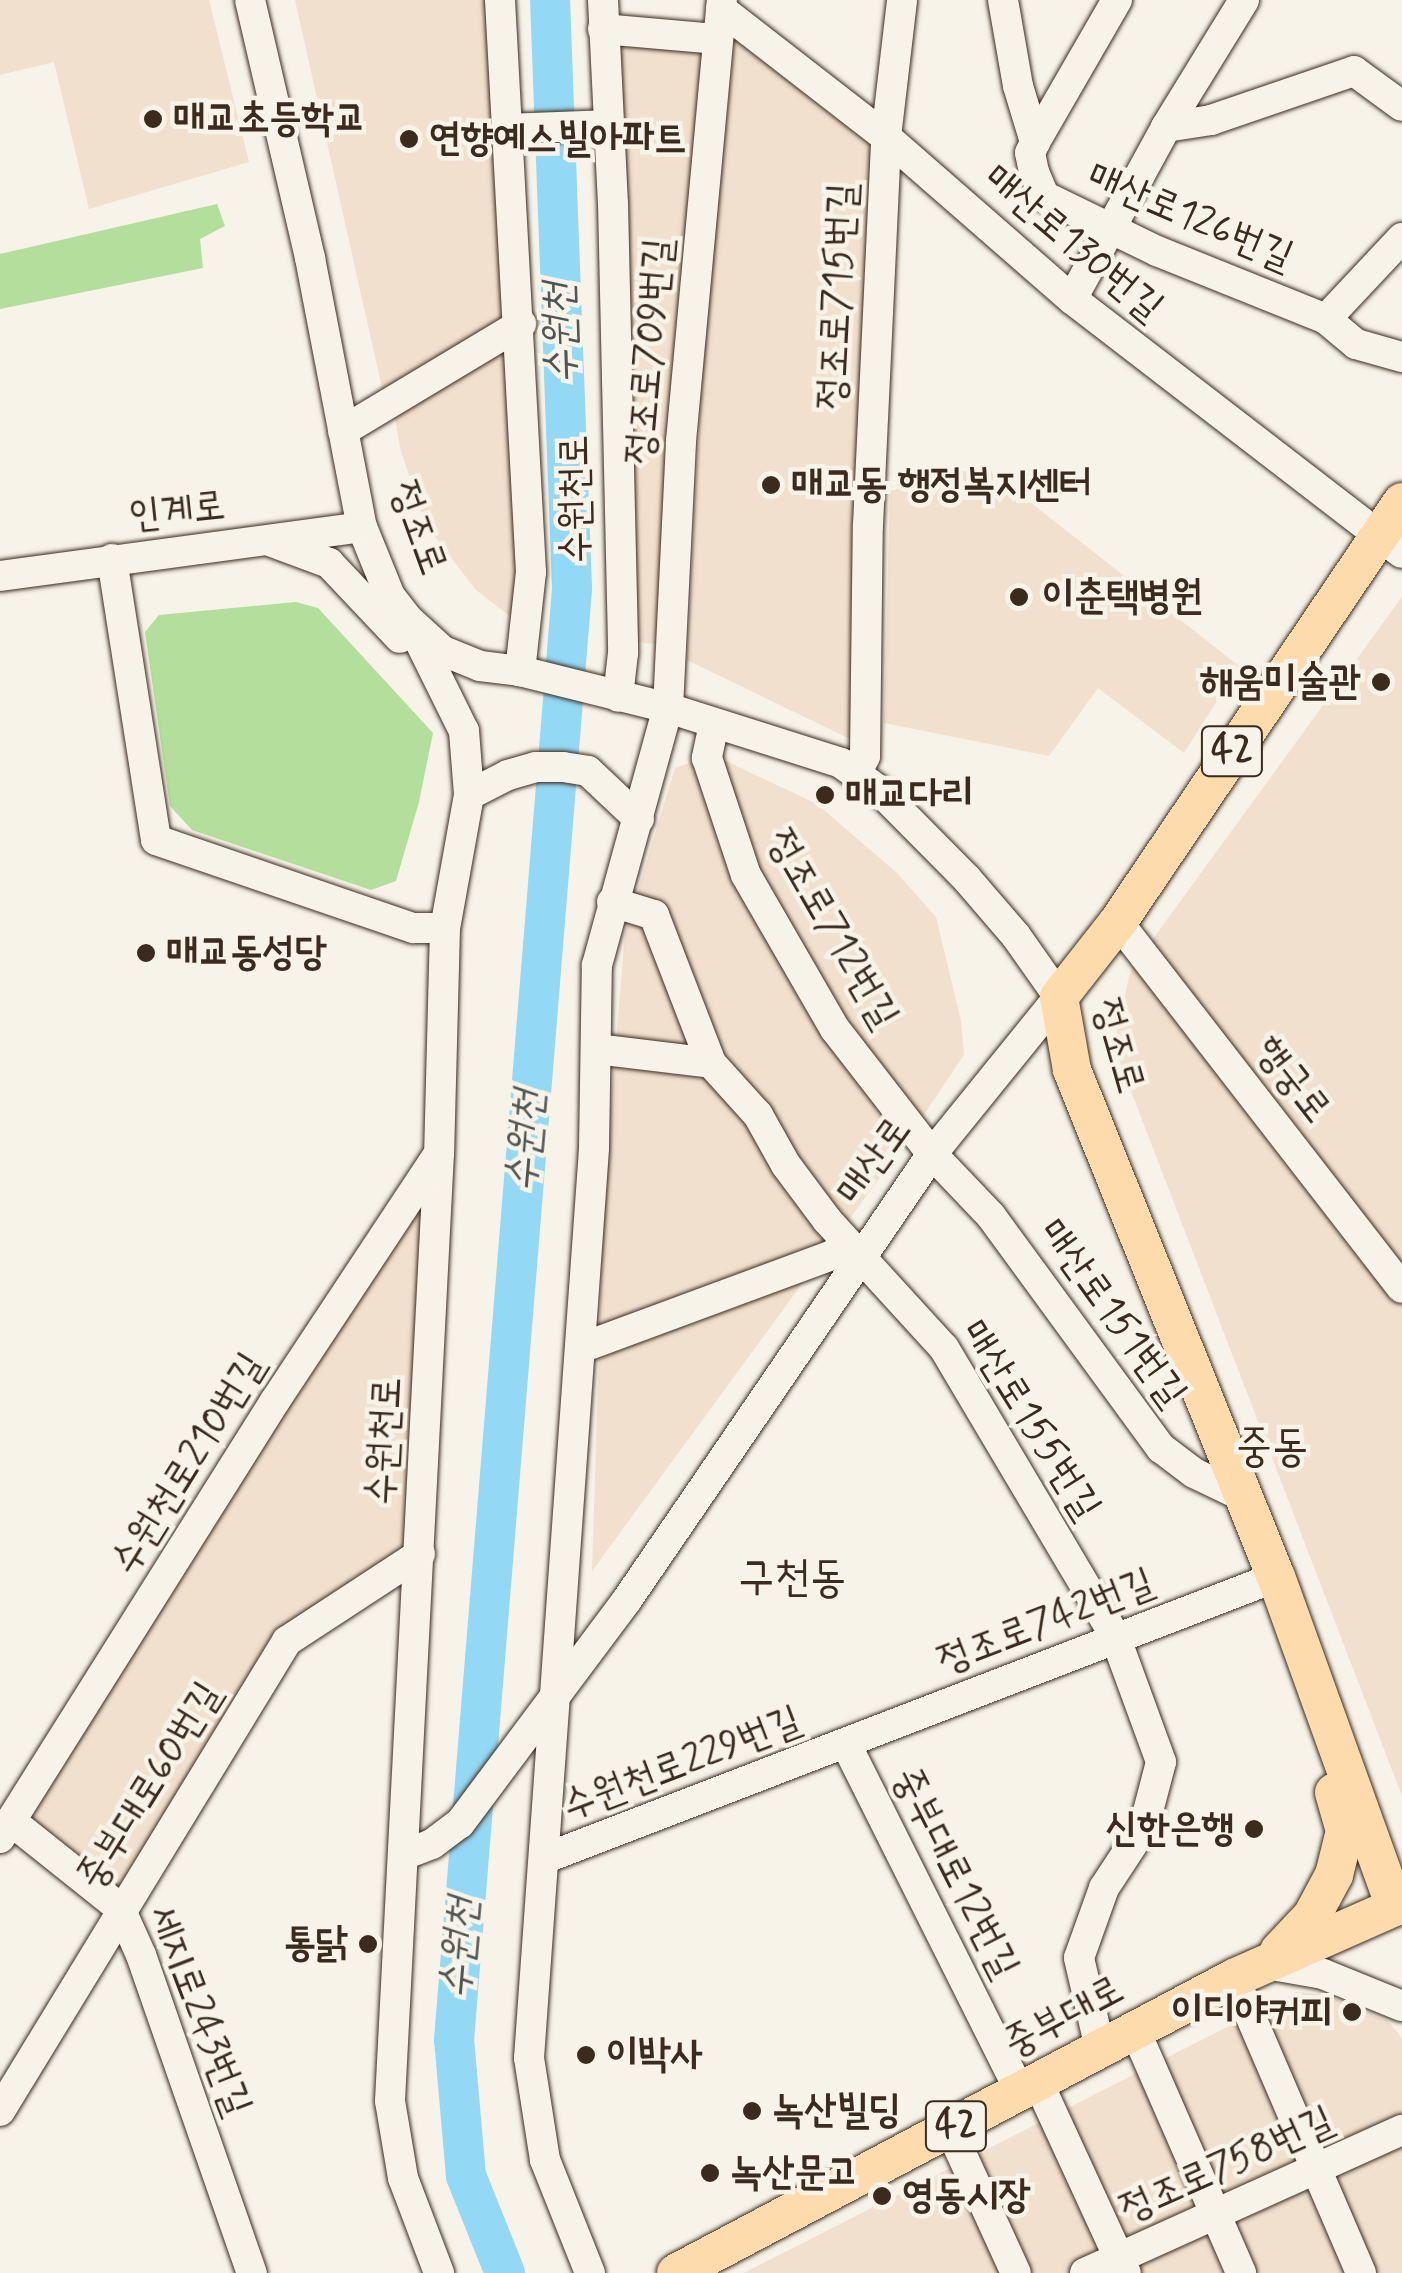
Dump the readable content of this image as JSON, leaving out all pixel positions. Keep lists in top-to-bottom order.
{
  "streets": {
    "main road": [
      "정조로",
      "42",
      "매산로",
      "중부대로"
    ],
    "street": [
      "매산로126번길",
      "매산로130번길",
      "정조로715번길",
      "정조로709번길",
      "수원천로",
      "인계로",
      "정조로712번길",
      "행궁로",
      "매산로151번길",
      "매산로155번길",
      "수원천로210번길",
      "정조로742번길",
      "수원천로229번길",
      "중부대로60번길",
      "중부대로12번길",
      "세지로243번길",
      "정조로758번길"
    ]
  },
  "crossings": [
    ["매산로130번길", "정조로715번길"],
    ["매산로130번길", "정조로709번길"],
    ["매산로130번길", "매산로"],
    ["정조로715번길", "정조로"],
    ["정조로709번길", "정조로"],
    ["수원천로", "정조로"],
    ["수원천로", "매산로"],
    ["수원천로", "수원천로210번길"],
    ["수원천로", "중부대로60번길"],
    ["인계로", "정조로"],
    ["정조로", "정조로712번길"],
    ["정조로", "매산로"],
    ["정조로", "매산로151번길"],
    ["정조로", "정조로742번길"],
    ["정조로", "중부대로"],
    ["정조로712번길", "매산로"],
    ["정조로712번길", "매산로151번길"],
    ["행궁로", "매산로"],
    ["매산로", "매산로151번길"],
    ["매산로", "매산로155번길"],
    ["매산로155번길", "정조로742번길"],
    ["매산로155번길", "중부대로"],
    ["수원천로210번길", "세지로243번길"],
    ["정조로742번길", "수원천로229번길"],
    ["정조로742번길", "중부대로12번길"],
    ["수원천로229번길", "중부대로12번길"],
    ["중부대로60번길", "세지로243번길"],
    ["중부대로12번길", "중부대로"],
    ["중부대로12번길", "정조로758번길"]
  ],
  "districts": ["중동", "구천동"],
  "water": ["수원천"],
  "places": [
    "매교초등학교",
    "연향예스빌아파트",
    "매교동 행정복지센터",
    "이춘택병원",
    "해움미술관",
    "매교다리",
    "매교동성당",
    "신한은행",
    "통닭",
    "이디야커피",
    "이박사",
    "녹산빌딩",
    "녹산문고",
    "영동시장"
  ]
}
